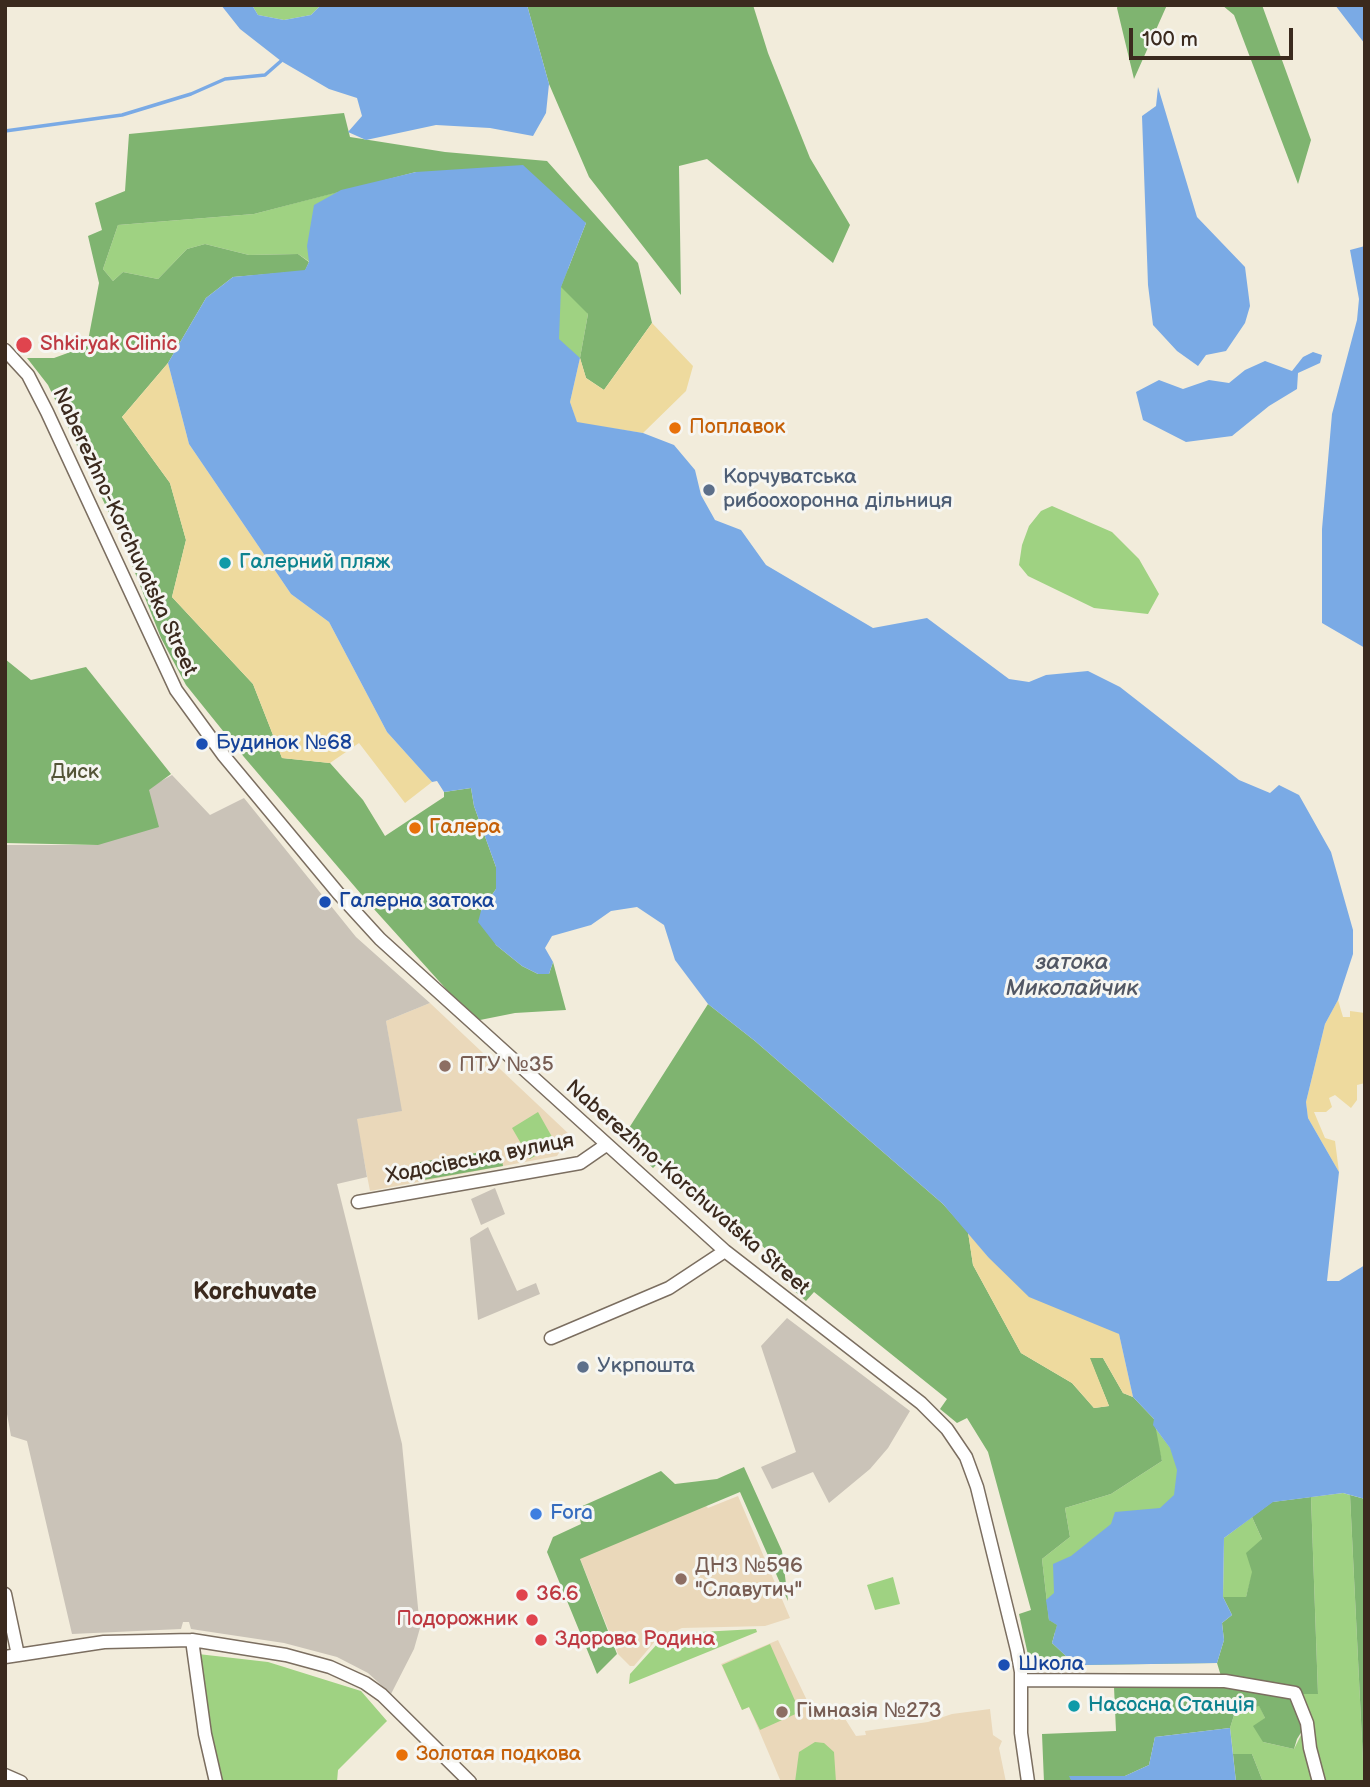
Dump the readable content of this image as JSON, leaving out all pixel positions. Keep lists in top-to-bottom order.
{
  "streets": {
    "street": ["Naberezhno-Korchuvatska Street", "Ходосівська вулиця"]
  },
  "crossings": [
    ["Naberezhno-Korchuvatska Street", "Ходосівська вулиця"]
  ],
  "districts": ["Korchuvate"],
  "water": ["затока Миколайчик"],
  "parks": ["Диск"],
  "places": [
    "Shkiryak Clinic",
    "Поплавок",
    "Корчуватська рибоохоронна дільниця",
    "Галерний пляж",
    "Будинок №68",
    "Галера",
    "Галерна затока",
    "ПТУ №35",
    "Укрпошта",
    "Fora",
    "ДНЗ №596 \"Славутич\"",
    "36.6",
    "Подорожник",
    "Здорова Родина",
    "Школа",
    "Насосна Станція",
    "Гімназія №273",
    "Золотая подкова"
  ],
  "scale_bar": "100 m"
}
